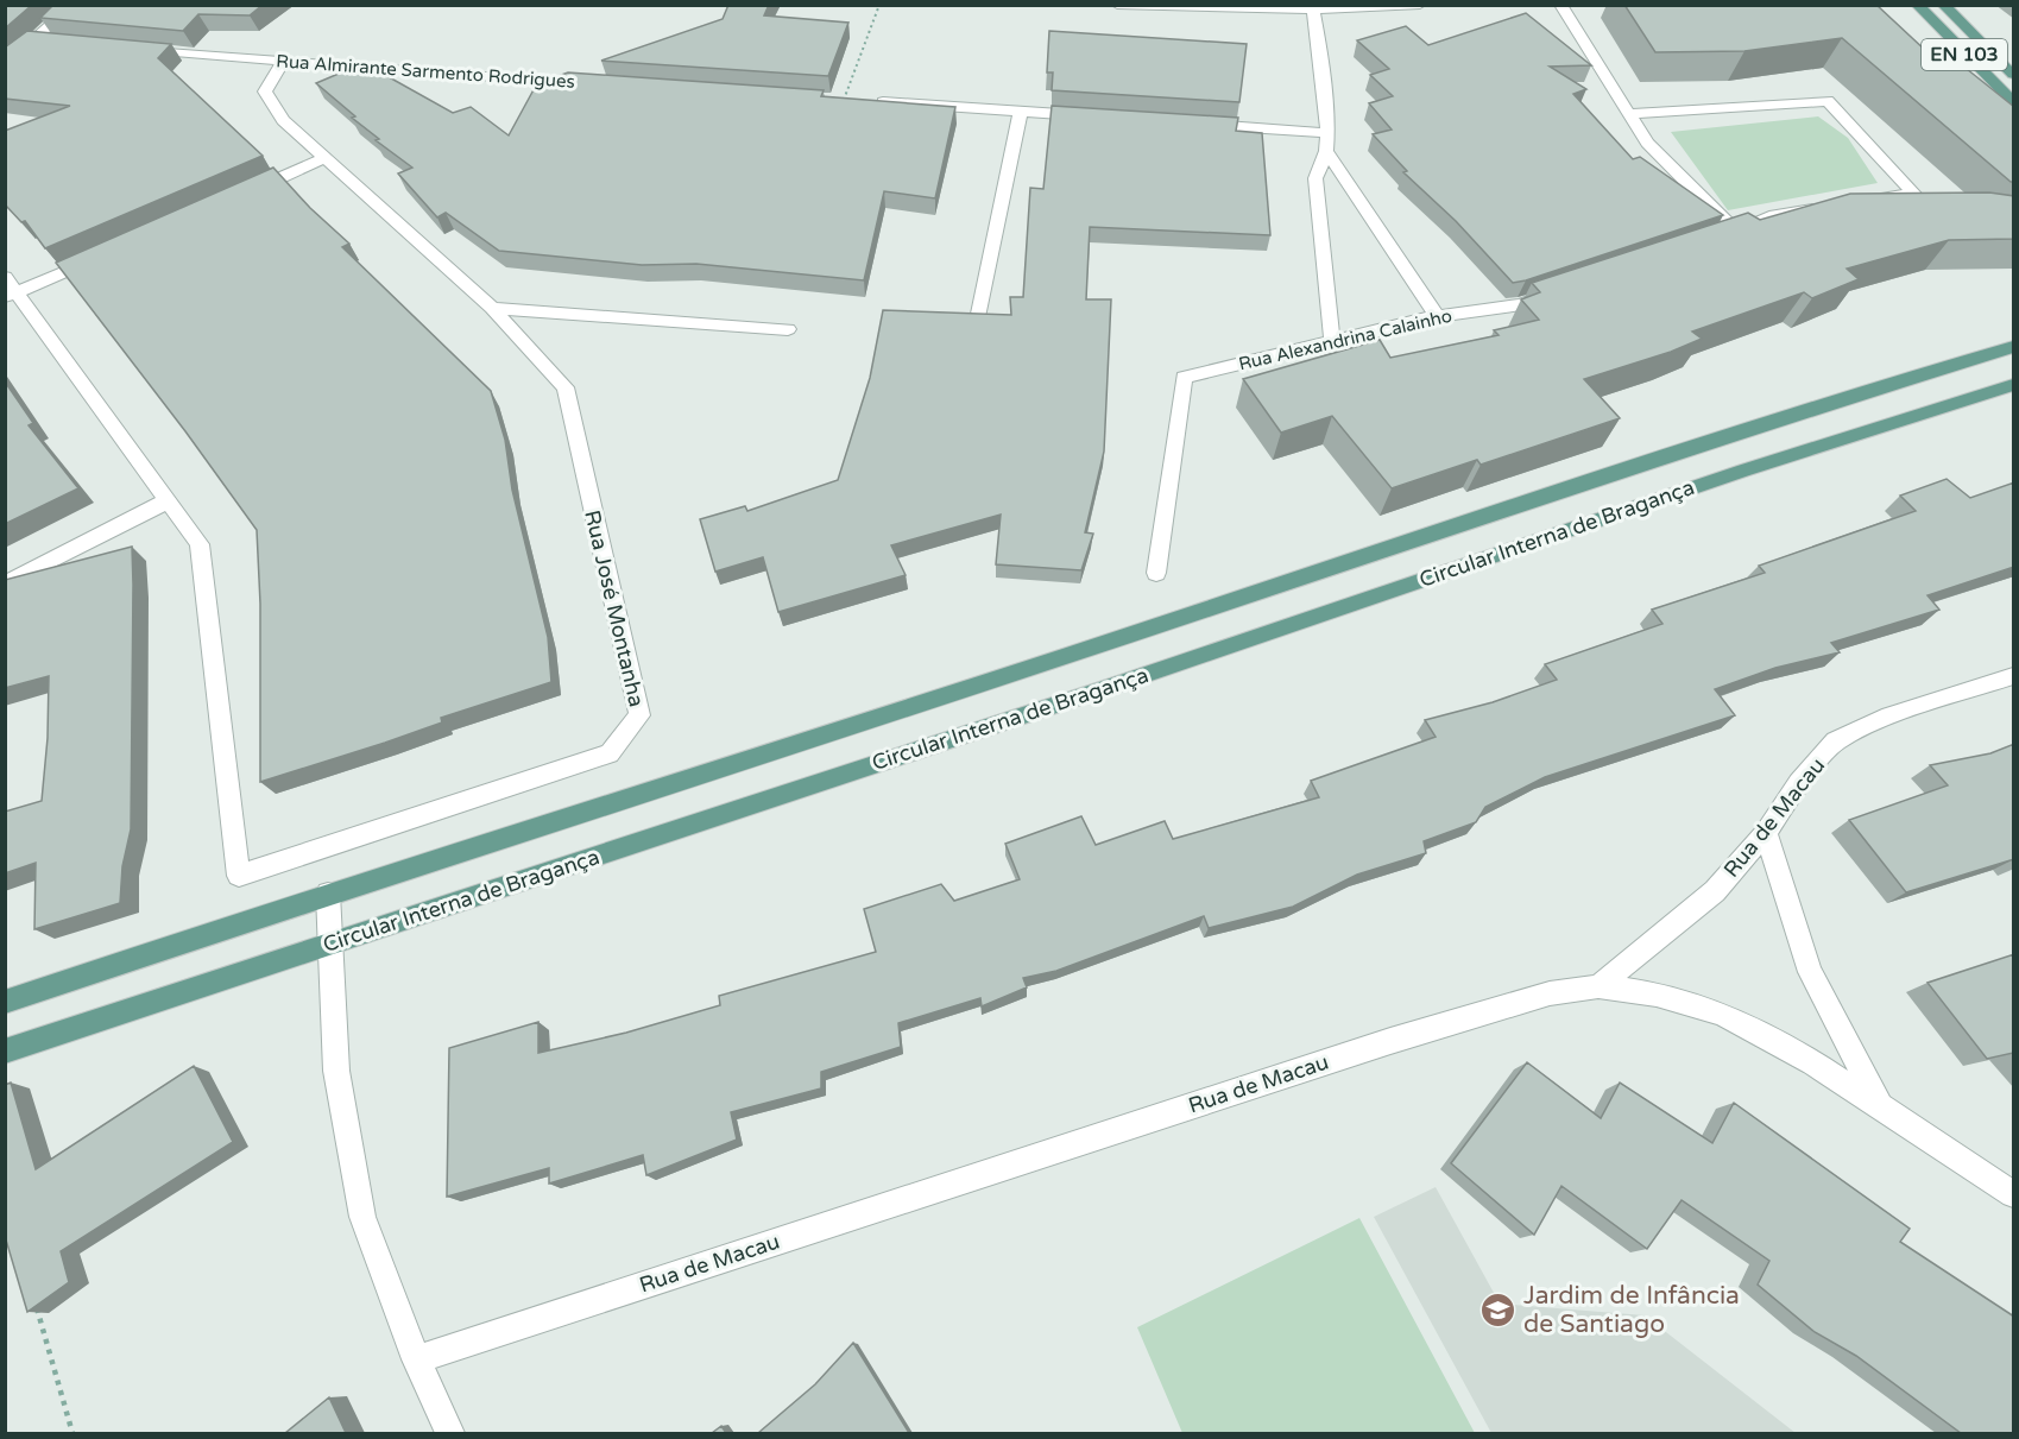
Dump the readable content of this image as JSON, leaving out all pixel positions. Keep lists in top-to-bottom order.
{
  "streets": {
    "main road": ["EN 103", "Circular Interna de Bragança"],
    "street": [
      "Rua Almirante Sarmento Rodrigues",
      "Rua Alexandrina Calainho",
      "Rua José Montanha",
      "Rua de Macau"
    ]
  },
  "crossings": [
    ["Rua Almirante Sarmento Rodrigues", "Rua José Montanha"]
  ],
  "places": {
    "school or university": ["Jardim de Infância de Santiago"]
  }
}
